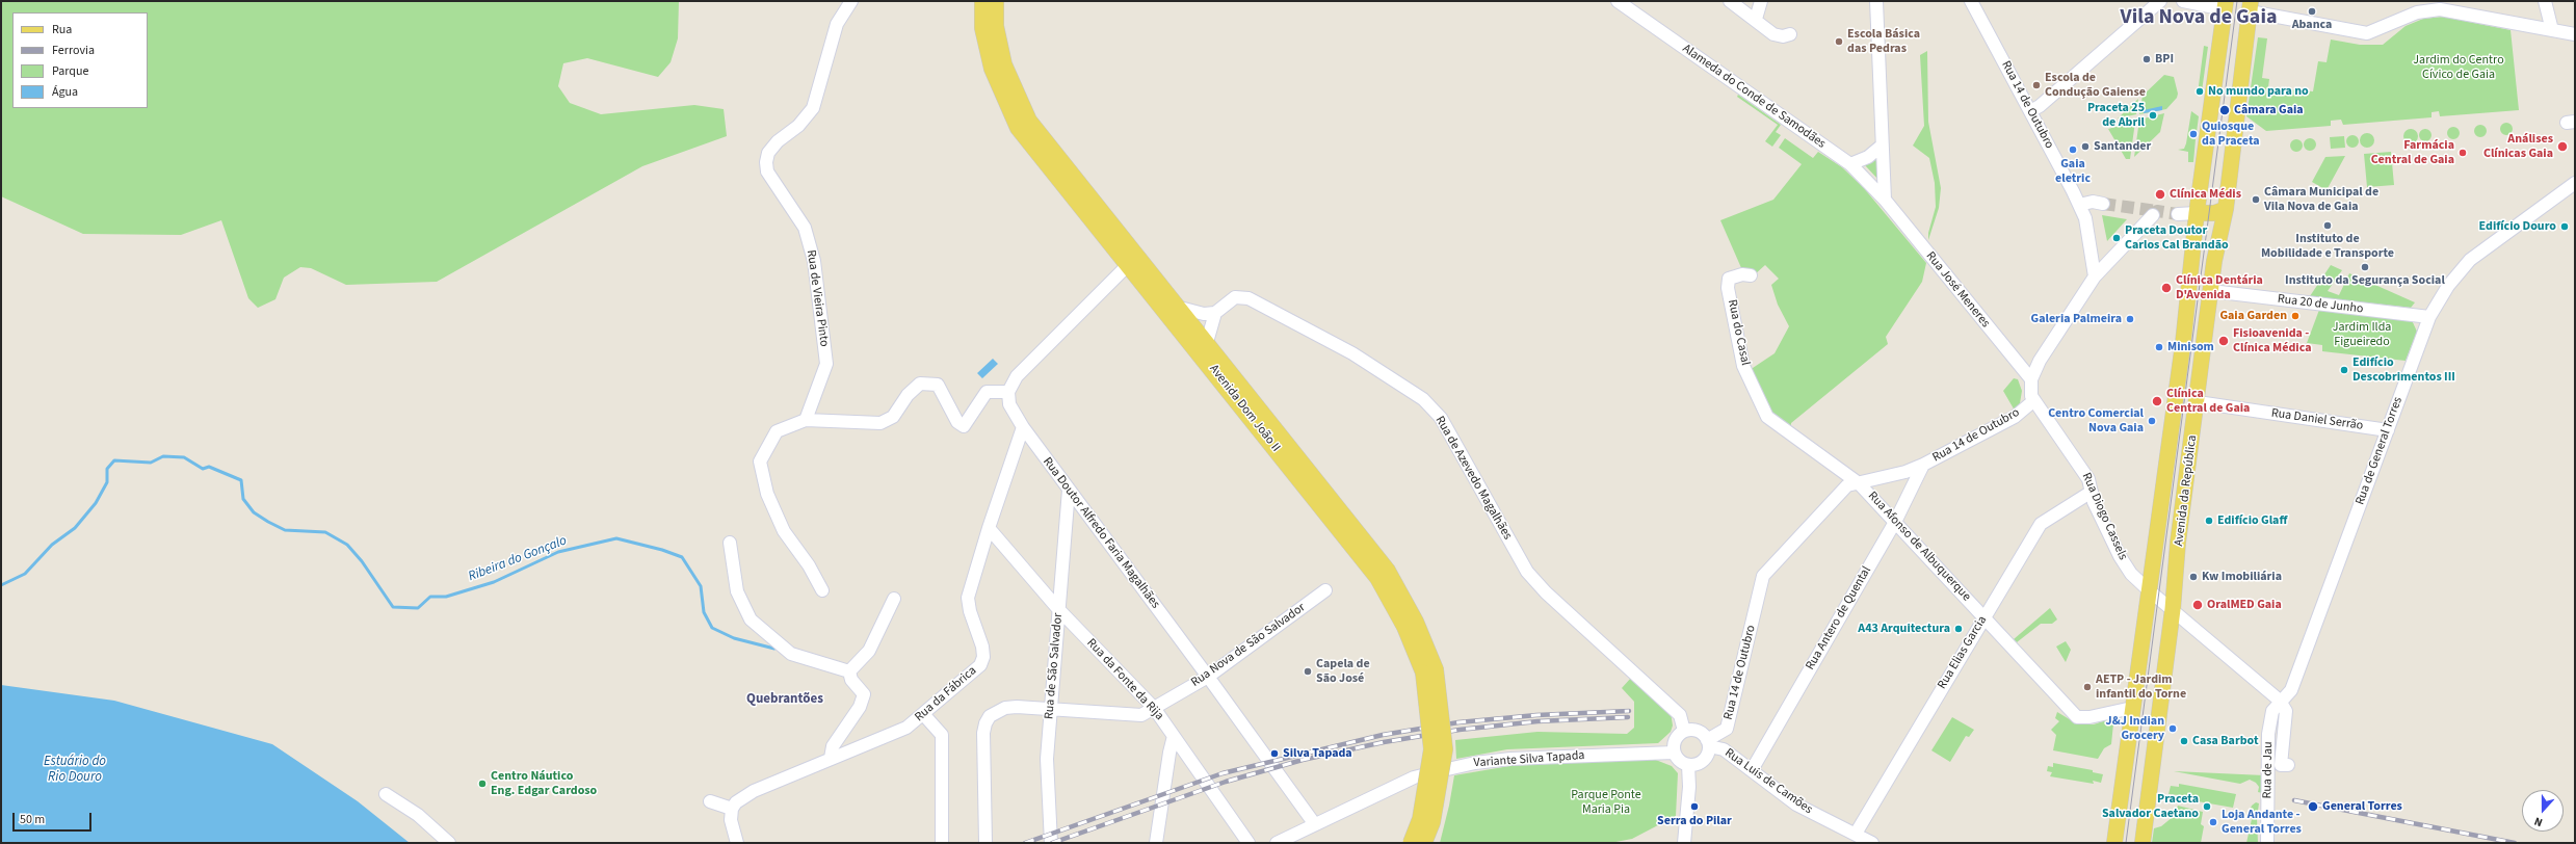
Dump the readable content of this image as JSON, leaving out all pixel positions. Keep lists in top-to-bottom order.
{
  "streets": {
    "main road": ["Avenida Dom João II", "Avenida da República"],
    "street": [
      "Alameda do Conde de Samodães",
      "Rua 14 de Outubro",
      "Rua José Meneres",
      "Rua de Vieira Pinto",
      "Rua 20 de Junho",
      "Rua do Casal",
      "Rua Daniel Serrão",
      "Rua de General Torres",
      "Rua de Azevedo Magalhães",
      "Rua Diogo Cassels",
      "Rua Doutor Alfredo Faria Magalhães",
      "Rua Afonso de Albuquerque",
      "Rua Antero de Quental",
      "Rua Nova de São Salvador",
      "Rua Elias Garcia",
      "Rua de São Salvador",
      "Rua da Fonte da Rija",
      "Rua da Fábrica",
      "Variante Silva Tapada",
      "Rua de Jau",
      "Rua Luis de Camões"
    ]
  },
  "crossings": [
    ["Alameda do Conde de Samodães", "Rua José Meneres"],
    ["Rua 14 de Outubro", "Rua do Casal"],
    ["Rua 14 de Outubro", "Rua de Azevedo Magalhães"],
    ["Rua 14 de Outubro", "Rua Diogo Cassels"],
    ["Rua 14 de Outubro", "Rua Afonso de Albuquerque"],
    ["Rua 14 de Outubro", "Rua Antero de Quental"],
    ["Rua 14 de Outubro", "Variante Silva Tapada"],
    ["Rua 14 de Outubro", "Rua Luis de Camões"],
    ["Rua 20 de Junho", "Rua de General Torres"],
    ["Rua 20 de Junho", "Avenida da República"],
    ["Rua do Casal", "Rua Afonso de Albuquerque"],
    ["Rua Daniel Serrão", "Rua de General Torres"],
    ["Rua Daniel Serrão", "Avenida da República"],
    ["Rua de General Torres", "Rua de Jau"],
    ["Rua de Azevedo Magalhães", "Variante Silva Tapada"],
    ["Rua de Azevedo Magalhães", "Rua Luis de Camões"],
    ["Avenida da República", "Rua Diogo Cassels"],
    ["Avenida da República", "Rua Afonso de Albuquerque"],
    ["Rua Diogo Cassels", "Rua Elias Garcia"],
    ["Rua Doutor Alfredo Faria Magalhães", "Rua Nova de São Salvador"],
    ["Rua Doutor Alfredo Faria Magalhães", "Rua de São Salvador"],
    ["Rua Doutor Alfredo Faria Magalhães", "Rua da Fábrica"],
    ["Rua Doutor Alfredo Faria Magalhães", "Variante Silva Tapada"],
    ["Rua Afonso de Albuquerque", "Rua Antero de Quental"],
    ["Rua Afonso de Albuquerque", "Rua Elias Garcia"],
    ["Rua Antero de Quental", "Rua Luis de Camões"],
    ["Rua Nova de São Salvador", "Rua de São Salvador"],
    ["Rua Nova de São Salvador", "Rua da Fonte da Rija"],
    ["Rua Elias Garcia", "Rua Luis de Camões"],
    ["Rua de São Salvador", "Rua da Fonte da Rija"],
    ["Rua da Fonte da Rija", "Rua da Fábrica"],
    ["Variante Silva Tapada", "Rua Luis de Camões"]
  ],
  "districts": ["Vila Nova de Gaia", "Quebrantões"],
  "water": ["Ribeira do Gonçalo", "Estuário do Rio Douro"],
  "parks": ["Jardim do Centro Cívico de Gaia", "Jardim Ilda Figueiredo", "Parque Ponte Maria Pia"],
  "places": [
    "Abanca",
    "Escola Básica das Pedras",
    "BPI",
    "Escola de Condução Gaiense",
    "No mundo para no",
    "Câmara Gaia",
    "Praceta 25 de Abril",
    "Quiosque da Praceta",
    "Santander",
    "Análises Clínicas Gaia",
    "Gaia eletric",
    "Farmácia Central de Gaia",
    "Clínica Médis",
    "Câmara Municipal de Vila Nova de Gaia",
    "Instituto de Mobilidade e Transporte",
    "Edifício Douro",
    "Praceta Doutor Carlos Cal Brandão",
    "Instituto da Segurança Social",
    "Clínica Dentária D'Avenida",
    "Gaia Garden",
    "Galeria Palmeira",
    "Fisioavenida - Clínica Médica",
    "Minisom",
    "Edifício Descobrimentos III",
    "Clínica Central de Gaia",
    "Centro Comercial Nova Gaia",
    "Edifício Glaff",
    "Kw Imobiliária",
    "OralMED Gaia",
    "A43 Arquitectura",
    "Capela de São José",
    "AETP - Jardim infantil do Torne",
    "J&J Indian Grocery",
    "Casa Barbot",
    "Silva Tapada",
    "Centro Náutico Eng. Edgar Cardoso",
    "Serra do Pilar",
    "Praceta Salvador Caetano",
    "General Torres",
    "Loja Andante - General Torres"
  ],
  "legend": [
    "Rua",
    "Ferrovia",
    "Parque",
    "Água"
  ],
  "scale_bar": "50 m",
  "north": "bottom"
}
